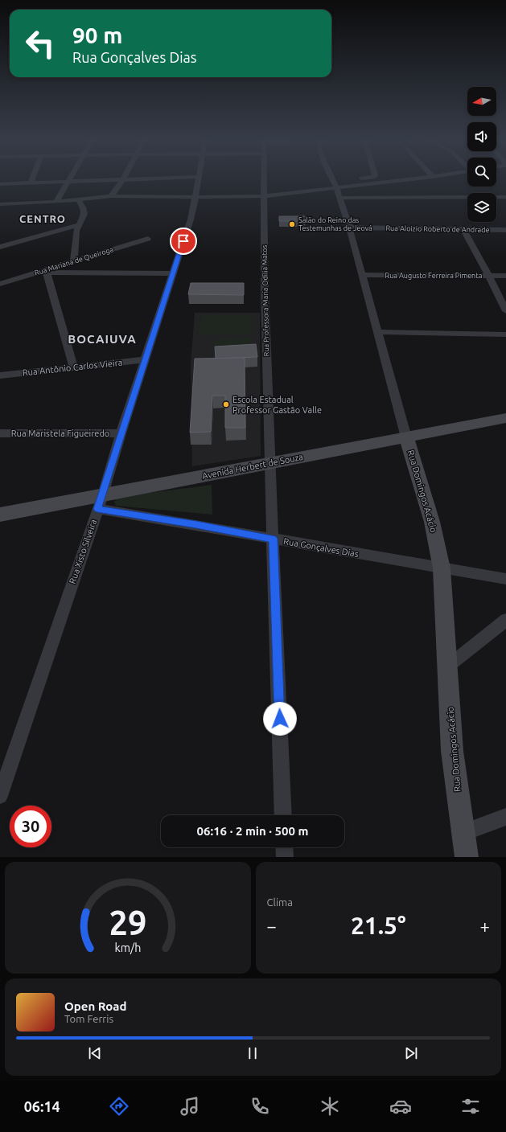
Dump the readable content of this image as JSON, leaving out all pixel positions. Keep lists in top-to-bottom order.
{
  "streets": {
    "street": [
      "Rua Aloizio Roberto de Andrade",
      "Rua Mariana de Queiroga",
      "Rua Augusto Ferreira Pimenta",
      "Rua Professora Maria Odília Matos",
      "Rua Antônio Carlos Vieira",
      "Rua Maristela Figueiredo",
      "Avenida Herbert de Souza",
      "Rua Domingos Acácio",
      "Rua Gonçalves Dias",
      "Rua Xisto Silveira"
    ]
  },
  "crossings": [
    ["Rua Aloizio Roberto de Andrade", "Rua Domingos Acácio"],
    ["Rua Augusto Ferreira Pimenta", "Rua Domingos Acácio"],
    ["Rua Professora Maria Odília Matos", "Avenida Herbert de Souza"],
    ["Rua Professora Maria Odília Matos", "Rua Gonçalves Dias"],
    ["Rua Antônio Carlos Vieira", "Rua Xisto Silveira"],
    ["Rua Maristela Figueiredo", "Rua Xisto Silveira"],
    ["Avenida Herbert de Souza", "Rua Domingos Acácio"],
    ["Avenida Herbert de Souza", "Rua Gonçalves Dias"],
    ["Avenida Herbert de Souza", "Rua Xisto Silveira"],
    ["Rua Domingos Acácio", "Rua Gonçalves Dias"],
    ["Rua Gonçalves Dias", "Rua Xisto Silveira"]
  ],
  "districts": ["CENTRO", "BOCAIUVA"],
  "places": ["Salão do Reino das Testemunhas de Jeová", "Escola Estadual Professor Gastão Valle"],
  "north": "left",
  "page": {
    "turn": ["90 m", "Rua Gonçalves Dias"],
    "limit": "30",
    "trip": "06:16 · 2 min · 500 m",
    "tile": "Clima",
    "heat": ["−", "21.5°", "+"],
    "song": ["Open Road", "Tom Ferris"],
    "tabs": "06:14",
    "gauge": ["29", "km/h"]
  }
}
